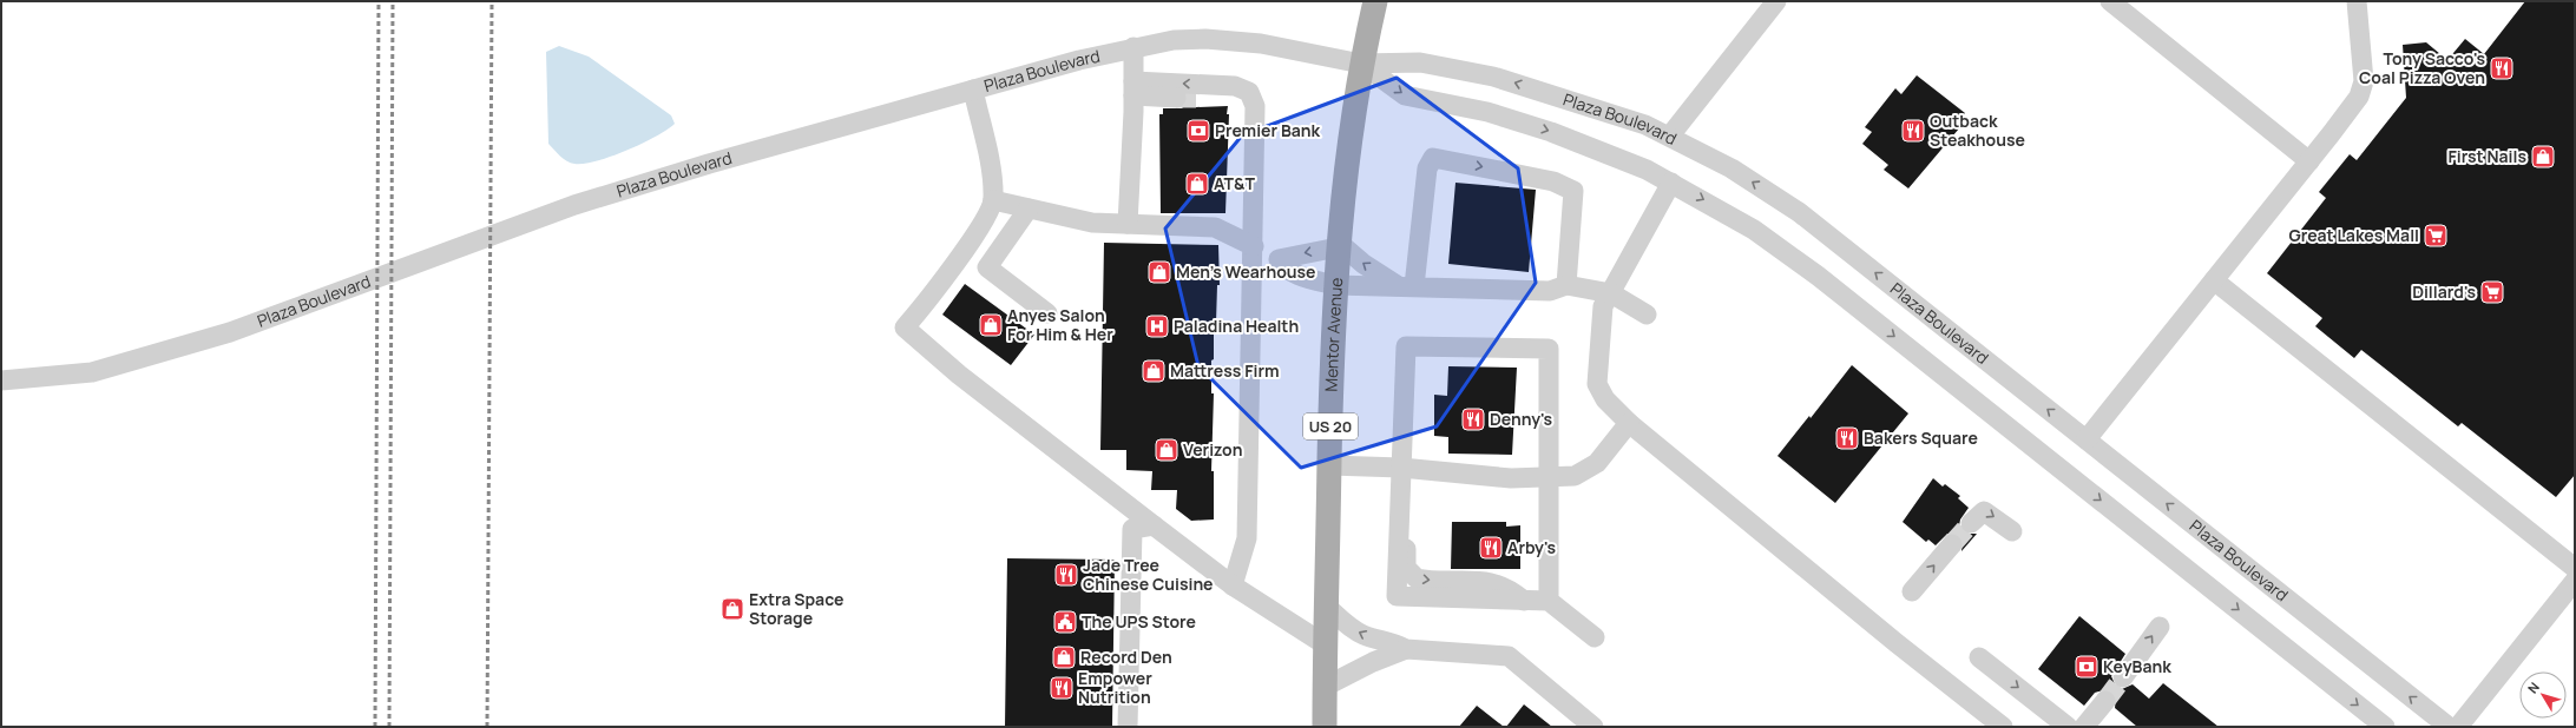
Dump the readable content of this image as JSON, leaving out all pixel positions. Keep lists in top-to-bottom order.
{
  "streets": {
    "main road": ["Mentor Avenue", "US 20"],
    "street": ["Plaza Boulevard"]
  },
  "crossings": [
    ["Plaza Boulevard", "Mentor Avenue"]
  ],
  "places": {
    "restaurant": [
      "Tony Sacco's Coal Pizza Oven",
      "Outback Steakhouse",
      "Denny's",
      "Bakers Square",
      "Arby's",
      "Jade Tree Chinese Cuisine",
      "Empower Nutrition"
    ],
    "bank": ["Premier Bank", "KeyBank"],
    "shop": [
      "First Nails",
      "AT&T",
      "Men's Wearhouse",
      "Anyes Salon For Him & Her",
      "Mattress Firm",
      "Verizon",
      "Extra Space Storage",
      "Record Den"
    ],
    "supermarket": ["Great Lakes Mall", "Dillard's"],
    "hospital": ["Paladina Health"],
    "public building": ["The UPS Store"]
  },
  "north": "top left"
}
